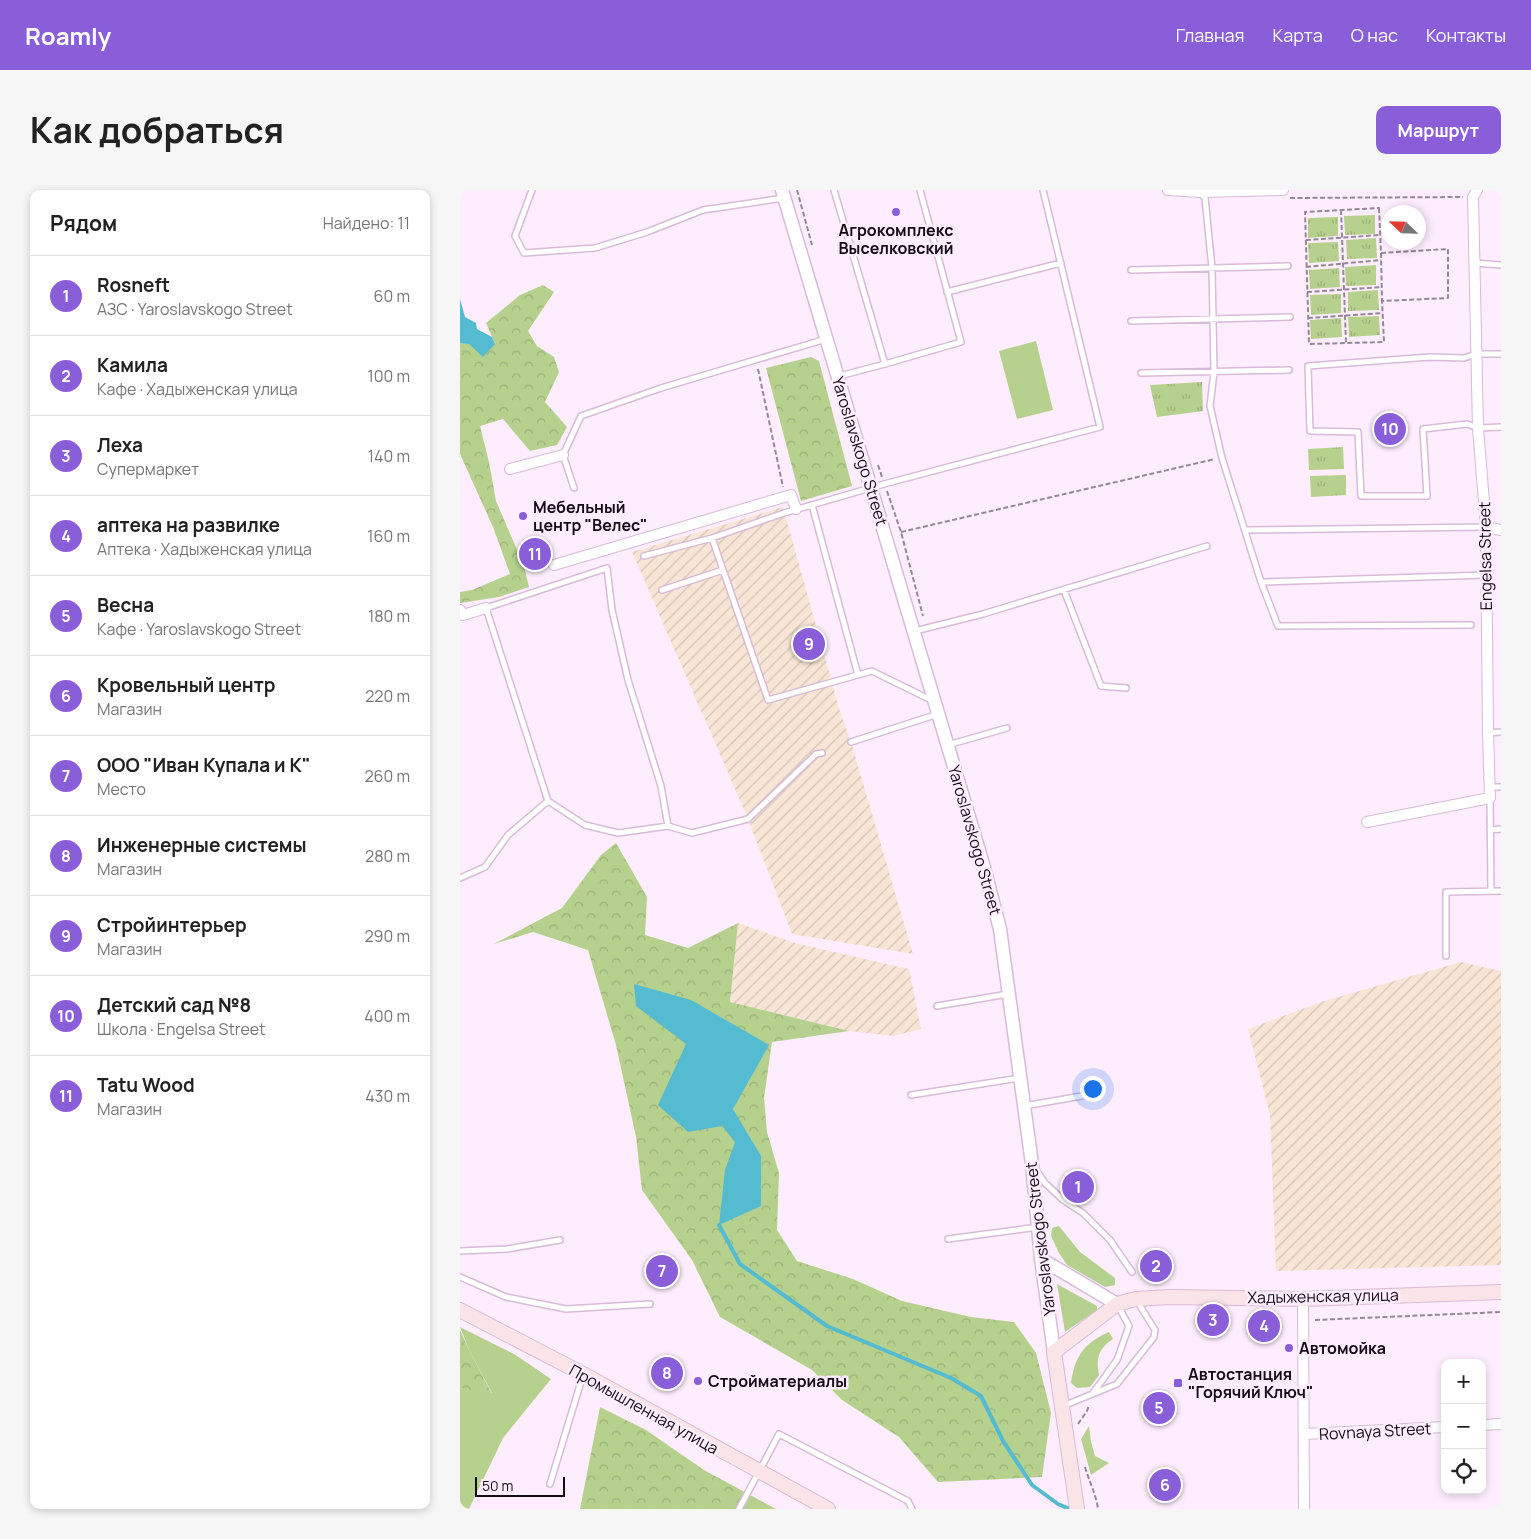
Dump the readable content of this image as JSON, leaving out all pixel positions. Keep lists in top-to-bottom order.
{
  "streets": {
    "main road": ["Yaroslavskogo Street", "Хадыженская улица", "Промышленная улица"],
    "street": ["Engelsa Street", "Rovnaya Street"]
  },
  "crossings": [
    ["Yaroslavskogo Street", "Хадыженская улица"]
  ],
  "places": {
    "other": [
      "Агрокомплекс Выселковский",
      "Мебельный центр \"Велес\"",
      "Автомойка",
      "Стройматериалы"
    ],
    "transit": ["Автостанция \"Горячий Ключ\""]
  },
  "scale_bar": "50 m",
  "north": "top left",
  "page": {
    "header": "Roamly",
    "nav": [
      "Главная",
      "Карта",
      "О нас",
      "Контакты"
    ],
    "title": "Как добраться",
    "buttons": "Маршрут",
    "heading": ["Рядом", "Найдено: 11"],
    "list": [
      {
        "mark": "1",
        "name": "Rosneft",
        "note": "АЗС · Yaroslavskogo Street",
        "value": "60 m"
      },
      {
        "mark": "2",
        "name": "Камила",
        "note": "Кафе · Хадыженская улица",
        "value": "100 m"
      },
      {
        "mark": "3",
        "name": "Леха",
        "note": "Супермаркет",
        "value": "140 m"
      },
      {
        "mark": "4",
        "name": "аптека на развилке",
        "note": "Аптека · Хадыженская улица",
        "value": "160 m"
      },
      {
        "mark": "5",
        "name": "Весна",
        "note": "Кафе · Yaroslavskogo Street",
        "value": "180 m"
      },
      {
        "mark": "6",
        "name": "Кровельный центр",
        "note": "Магазин",
        "value": "220 m"
      },
      {
        "mark": "7",
        "name": "ООО \"Иван Купала и К\"",
        "note": "Место",
        "value": "260 m"
      },
      {
        "mark": "8",
        "name": "Инженерные системы",
        "note": "Магазин",
        "value": "280 m"
      },
      {
        "mark": "9",
        "name": "Стройинтерьер",
        "note": "Магазин",
        "value": "290 m"
      },
      {
        "mark": "10",
        "name": "Детский сад №8",
        "note": "Школа · Engelsa Street",
        "value": "400 m"
      },
      {
        "mark": "11",
        "name": "Tatu Wood",
        "note": "Магазин",
        "value": "430 m"
      }
    ],
    "pins": [
      "10",
      "11",
      "9",
      "1",
      "2",
      "7",
      "3",
      "4",
      "8",
      "5",
      "6"
    ],
    "map_buttons": ["+", "−"],
    "scale": "50 m"
  }
}
